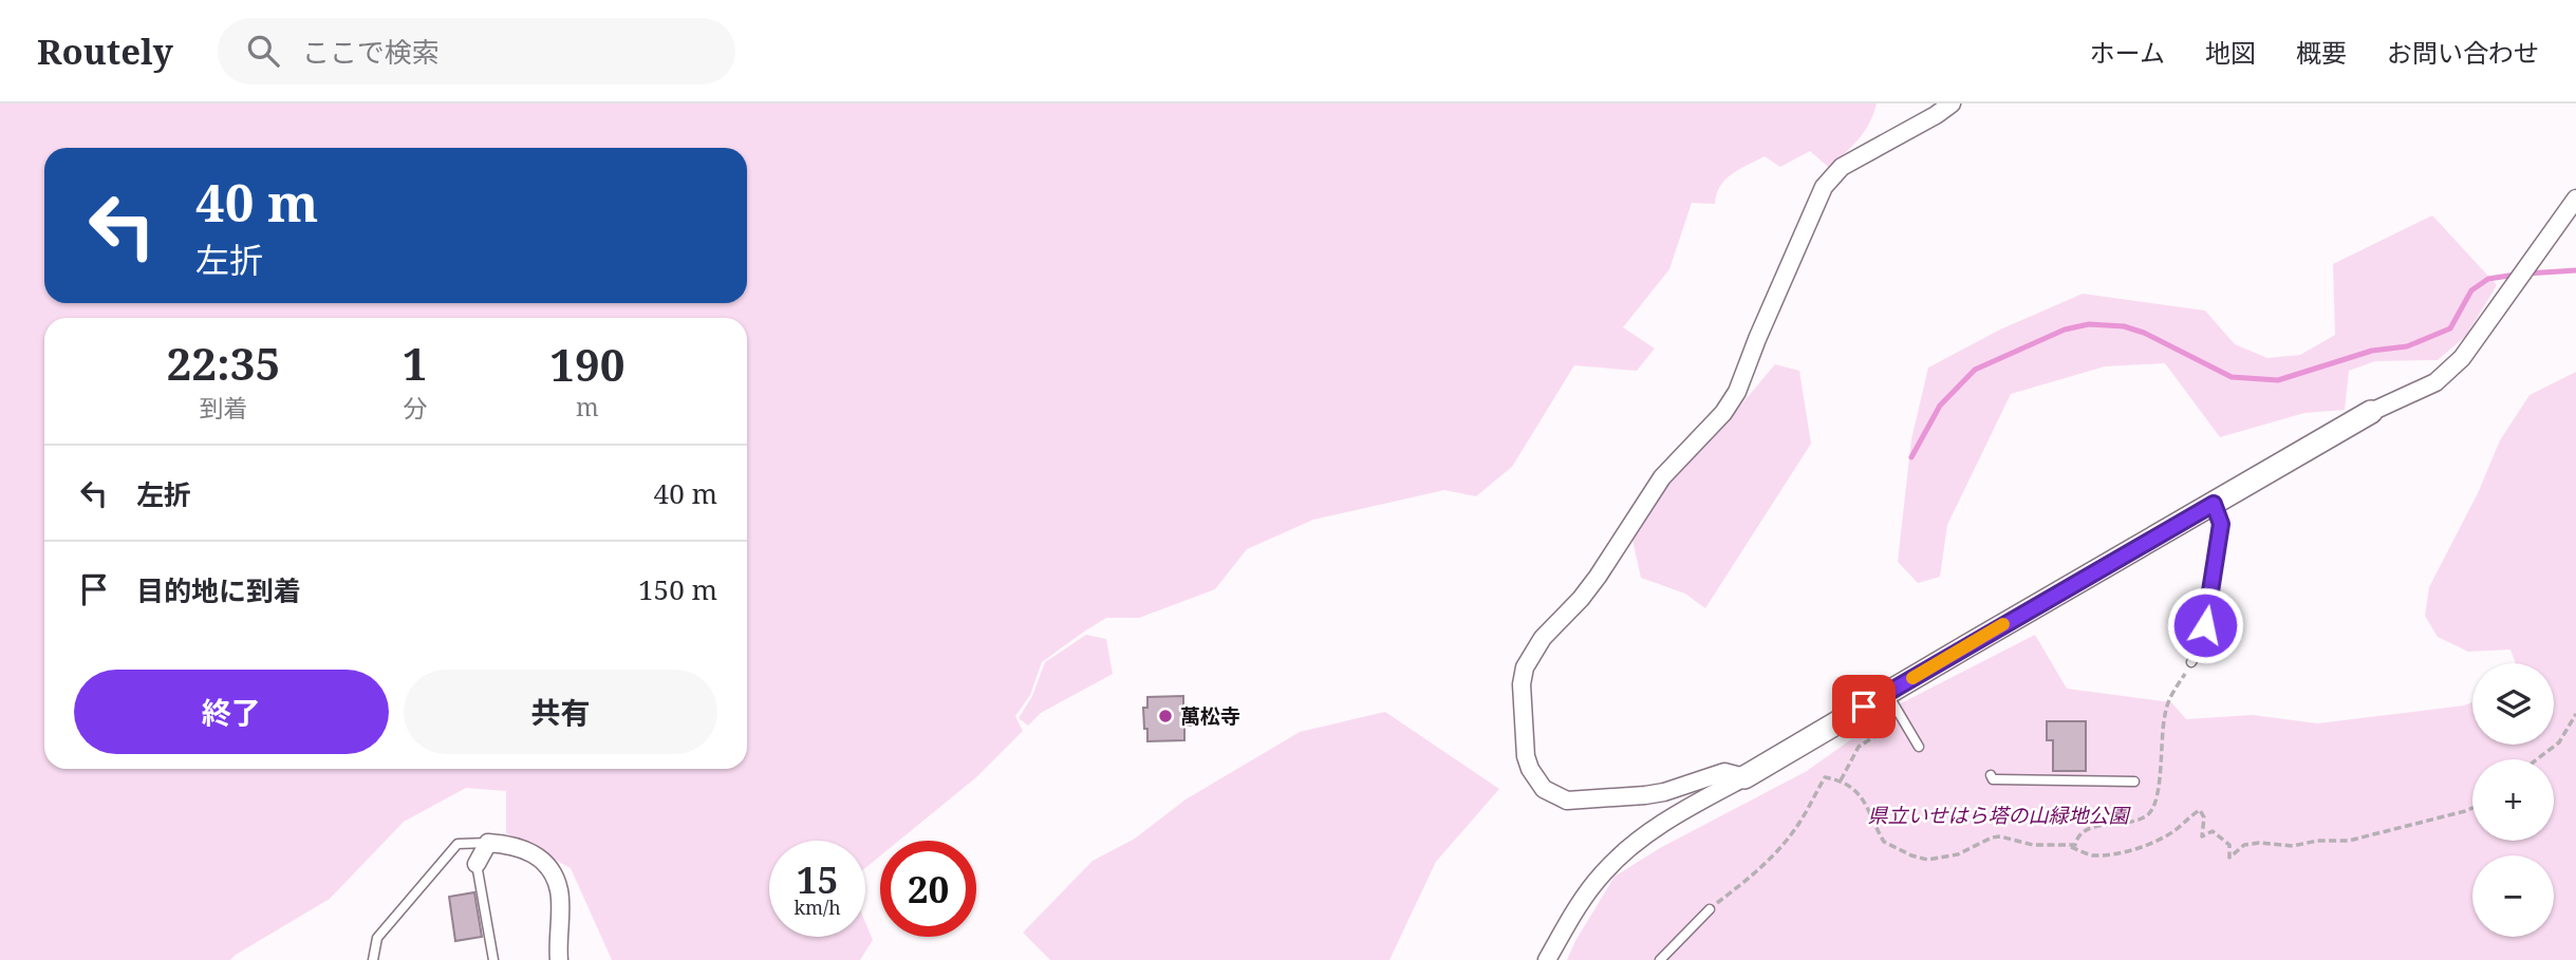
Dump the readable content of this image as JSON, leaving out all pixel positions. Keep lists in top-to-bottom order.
{
  "parks": ["県立いせはら塔の山緑地公園"],
  "places": ["萬松寺"],
  "page": {
    "header": "Routely",
    "search": "ここで検索",
    "nav": [
      "ホーム",
      "地図",
      "概要",
      "お問い合わせ"
    ],
    "turn": ["40 m", "左折"],
    "eta": [
      "22:35",
      "到着",
      "1",
      "分",
      "190",
      "m"
    ],
    "list": [
      {
        "name": "左折",
        "value": "40 m"
      },
      {
        "name": "目的地に到着",
        "value": "150 m"
      }
    ],
    "buttons": ["終了", "共有"],
    "map_buttons": ["+", "−"],
    "speed": "15 km/h",
    "limit": "20"
  }
}
